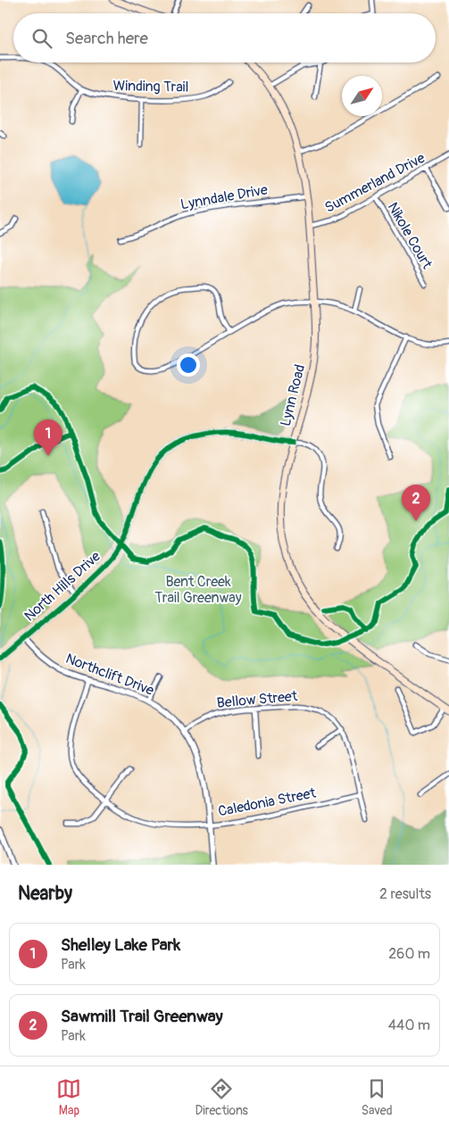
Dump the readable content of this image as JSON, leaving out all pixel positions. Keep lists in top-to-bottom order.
{
  "streets": {
    "main road": ["Lynn Road", "North Hills Drive"],
    "street": [
      "Winding Trail",
      "Summerland Drive",
      "Lynndale Drive",
      "Nikole Court",
      "Northclift Drive",
      "Bellow Street",
      "Caledonia Street"
    ]
  },
  "crossings": [
    ["Summerland Drive", "Nikole Court"],
    ["Summerland Drive", "Lynn Road"],
    ["Lynndale Drive", "Lynn Road"],
    ["Lynn Road", "North Hills Drive"],
    ["North Hills Drive", "Northclift Drive"],
    ["Northclift Drive", "Bellow Street"],
    ["Northclift Drive", "Caledonia Street"]
  ],
  "parks": ["Bent Creek Trail Greenway"],
  "north": "top right",
  "page": {
    "search": "Search here",
    "pins": ["1", "2"],
    "heading": ["Nearby", "2 results"],
    "list": [
      {
        "mark": "1",
        "name": "Shelley Lake Park",
        "note": "Park",
        "value": "260 m"
      },
      {
        "mark": "2",
        "name": "Sawmill Trail Greenway",
        "note": "Park",
        "value": "440 m"
      }
    ],
    "nav": ["Map", "Directions", "Saved"]
  }
}
